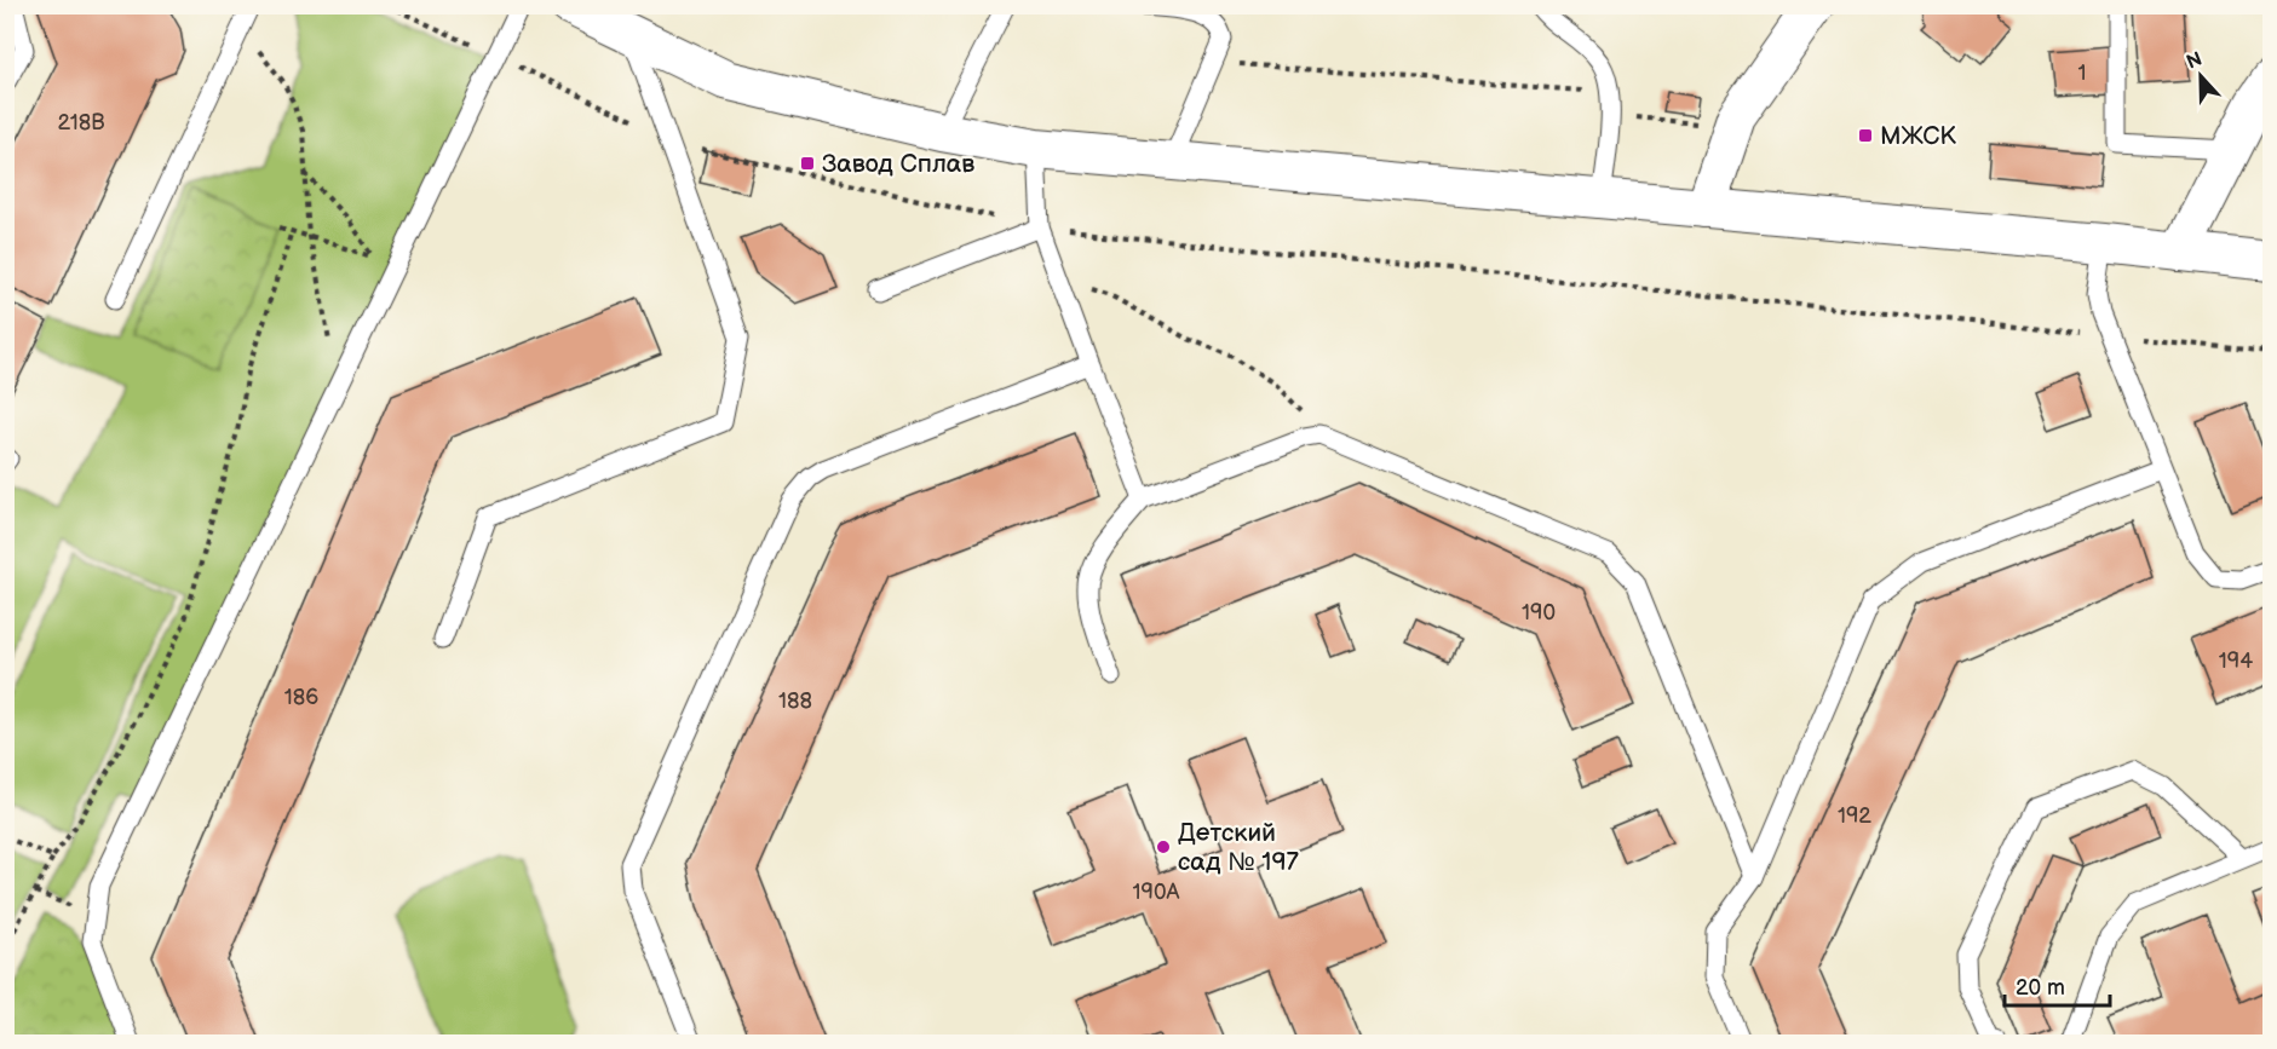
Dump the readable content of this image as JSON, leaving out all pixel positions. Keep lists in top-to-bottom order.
{
  "places": {
    "transit": ["МЖСК", "Завод Сплав"],
    "other": ["Детский сад № 197"]
  },
  "house_numbers": [
    "1",
    "218В",
    "190",
    "194",
    "186",
    "188",
    "192",
    "190А"
  ],
  "scale_bar": "20 m",
  "north": "top"
}
